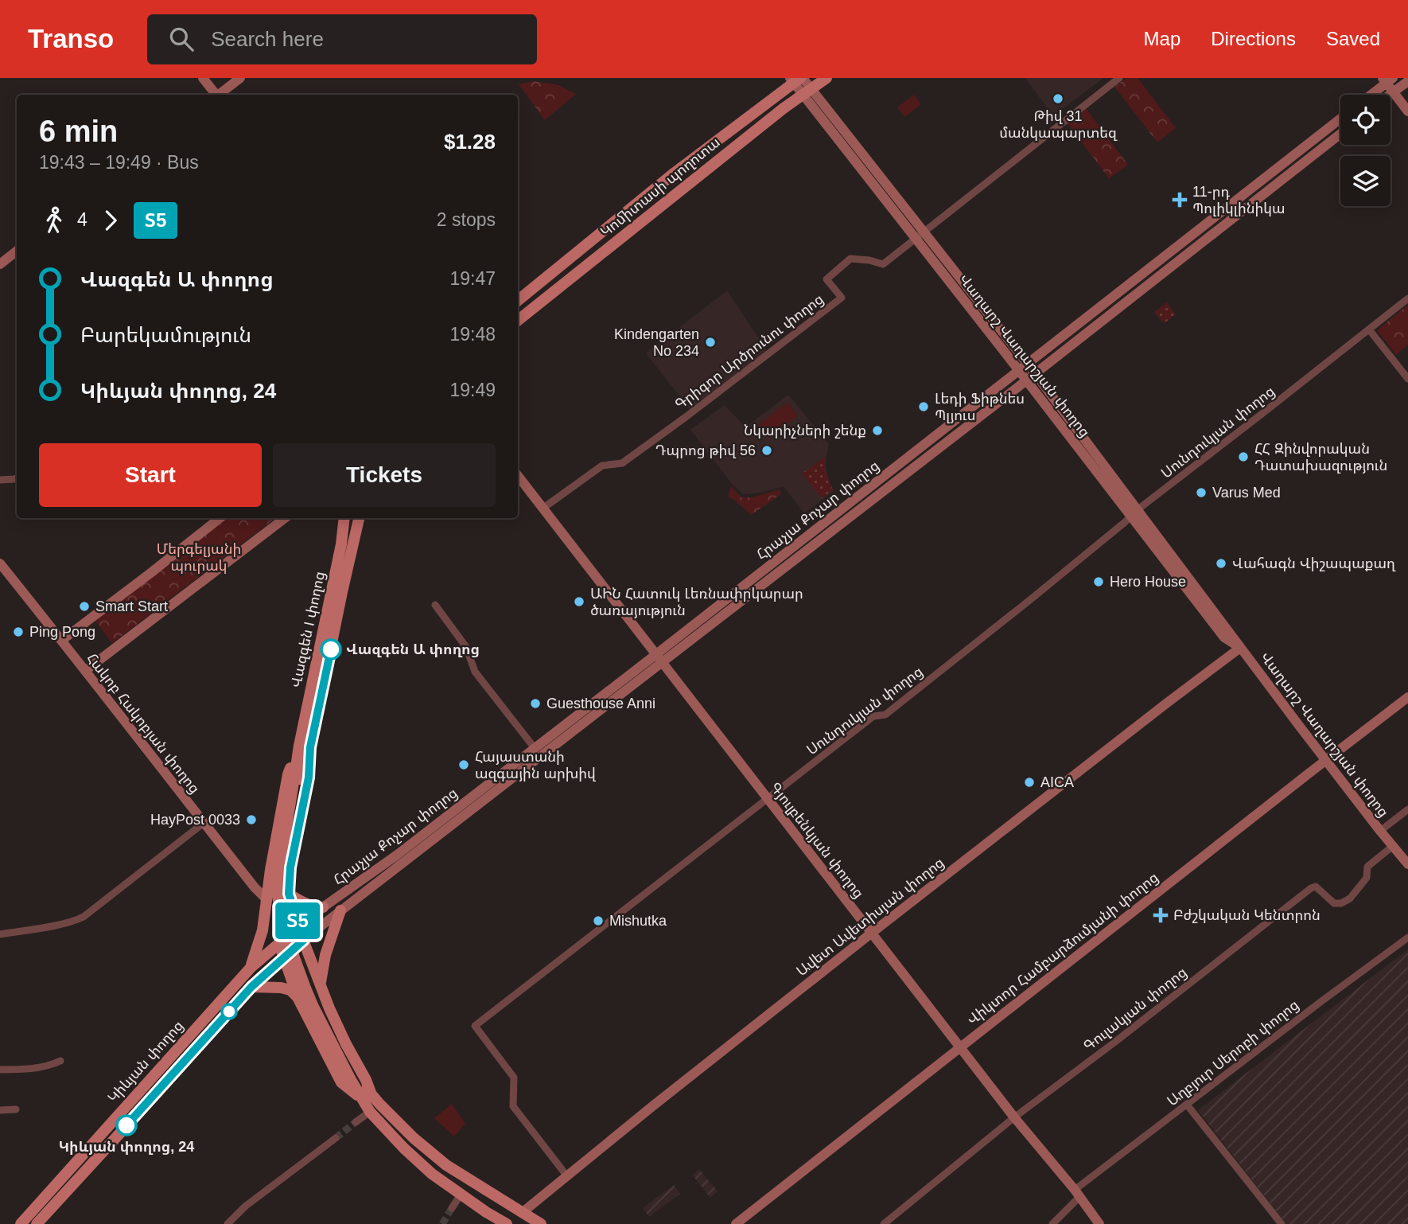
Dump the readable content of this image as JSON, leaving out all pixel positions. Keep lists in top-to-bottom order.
{
  "streets": {
    "main road": ["Կոմիտասի պողոտա", "Վազգեն I փողոց", "Կիևյան փողոց"],
    "street": [
      "Գրիգոր Արծրունու փողոց",
      "Վաղարշ Վաղարշյան փողոց",
      "Սունդուկյան փողոց",
      "Հրաչյա Քոչար փողոց",
      "Հակոբ Հակոբյան փողոց",
      "Գյուլբենկյան փողոց",
      "Ավետ Ավետիսյան փողոց",
      "Վիկտոր Համբարձումյանի փողոց",
      "Գուլակյան փողոց",
      "Աղբյուր Սերոբի փողոց"
    ]
  },
  "crossings": [
    ["Կոմիտասի պողոտա", "Վաղարշ Վաղարշյան փողոց"],
    ["Գրիգոր Արծրունու փողոց", "Վաղարշ Վաղարշյան փողոց"],
    ["Գրիգոր Արծրունու փողոց", "Գյուլբենկյան փողոց"],
    ["Վաղարշ Վաղարշյան փողոց", "Սունդուկյան փողոց"],
    ["Վաղարշ Վաղարշյան փողոց", "Հրաչյա Քոչար փողոց"],
    ["Վաղարշ Վաղարշյան փողոց", "Ավետ Ավետիսյան փողոց"],
    ["Վաղարշ Վաղարշյան փողոց", "Վիկտոր Համբարձումյանի փողոց"],
    ["Վաղարշ Վաղարշյան փողոց", "Գուլակյան փողոց"],
    ["Սունդուկյան փողոց", "Գյուլբենկյան փողոց"],
    ["Սունդուկյան փողոց", "Ավետ Ավետիսյան փողոց"],
    ["Հրաչյա Քոչար փողոց", "Վազգեն I փողոց"],
    ["Հրաչյա Քոչար փողոց", "Գյուլբենկյան փողոց"],
    ["Հրաչյա Քոչար փողոց", "Կիևյան փողոց"],
    ["Վազգեն I փողոց", "Հակոբ Հակոբյան փողոց"],
    ["Վազգեն I փողոց", "Կիևյան փողոց"],
    ["Գյուլբենկյան փողոց", "Ավետ Ավետիսյան փողոց"],
    ["Գյուլբենկյան փողոց", "Վիկտոր Համբարձումյանի փողոց"],
    ["Գյուլբենկյան փողոց", "Գուլակյան փողոց"],
    ["Գյուլբենկյան փողոց", "Աղբյուր Սերոբի փողոց"]
  ],
  "parks": ["Մերգելյանի պուրակ"],
  "places": {
    "other": [
      "Թիվ 31 մանկապարտեզ",
      "Kindengarten No 234",
      "Լեդի Ֆիթնես Պլյուս",
      "Նկարիչների շենք",
      "Դպրոց թիվ 56",
      "ՀՀ Զինվորական Դատախազություն",
      "Varus Med",
      "Վահագն Վիշապաքաղ",
      "Hero House",
      "ԱԻՆ Հատուկ Լեռնափրկարար ծառայություն",
      "Smart Start",
      "Ping Pong",
      "Վազգեն Ա փողոց",
      "Guesthouse Anni",
      "Հայաստանի ազգային արխիվ",
      "AICA",
      "HayPost 0033",
      "Mishutka",
      "Կիևյան փողոց, 24"
    ],
    "health": ["11-րդ Պոլիկլինիկա", "Բժշկական Կենտրոն"]
  },
  "lines": ["bus line Տ5"],
  "page": {
    "header": "Transo",
    "search": "Search here",
    "nav": ["Map", "Directions", "Saved"],
    "on_map": "Տ5",
    "heading": ["6 min", "19:43 – 19:49 · Bus", "$1.28"],
    "legs": ["4", "Տ5", "2 stops"],
    "list": [
      {
        "name": "Վազգեն Ա փողոց",
        "value": "19:47"
      },
      {
        "name": "Բարեկամություն",
        "value": "19:48"
      },
      {
        "name": "Կիևյան փողոց, 24",
        "value": "19:49"
      }
    ],
    "buttons": ["Start", "Tickets"]
  }
}
